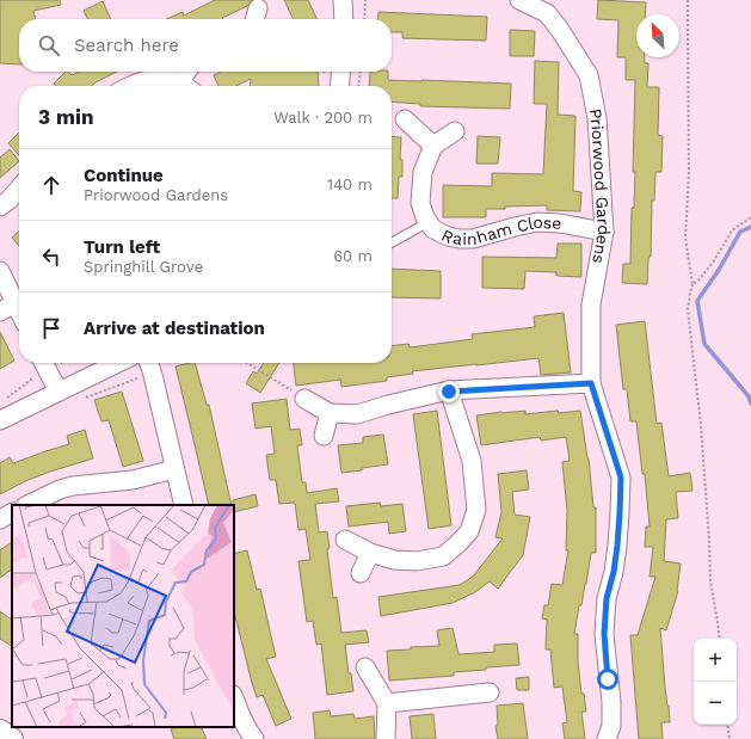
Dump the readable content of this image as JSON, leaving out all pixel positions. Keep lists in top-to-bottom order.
{
  "streets": {
    "street": ["Priorwood Gardens", "Rainham Close"]
  },
  "crossings": [
    ["Priorwood Gardens", "Rainham Close"]
  ],
  "north": "top left",
  "page": {
    "search": "Search here",
    "heading": ["3 min", "Walk · 200 m"],
    "list": [
      ["Continue", "Priorwood Gardens", "140 m"],
      ["Turn left", "Springhill Grove", "60 m"],
      "Arrive at destination"
    ],
    "map_buttons": ["+", "−"]
  }
}
